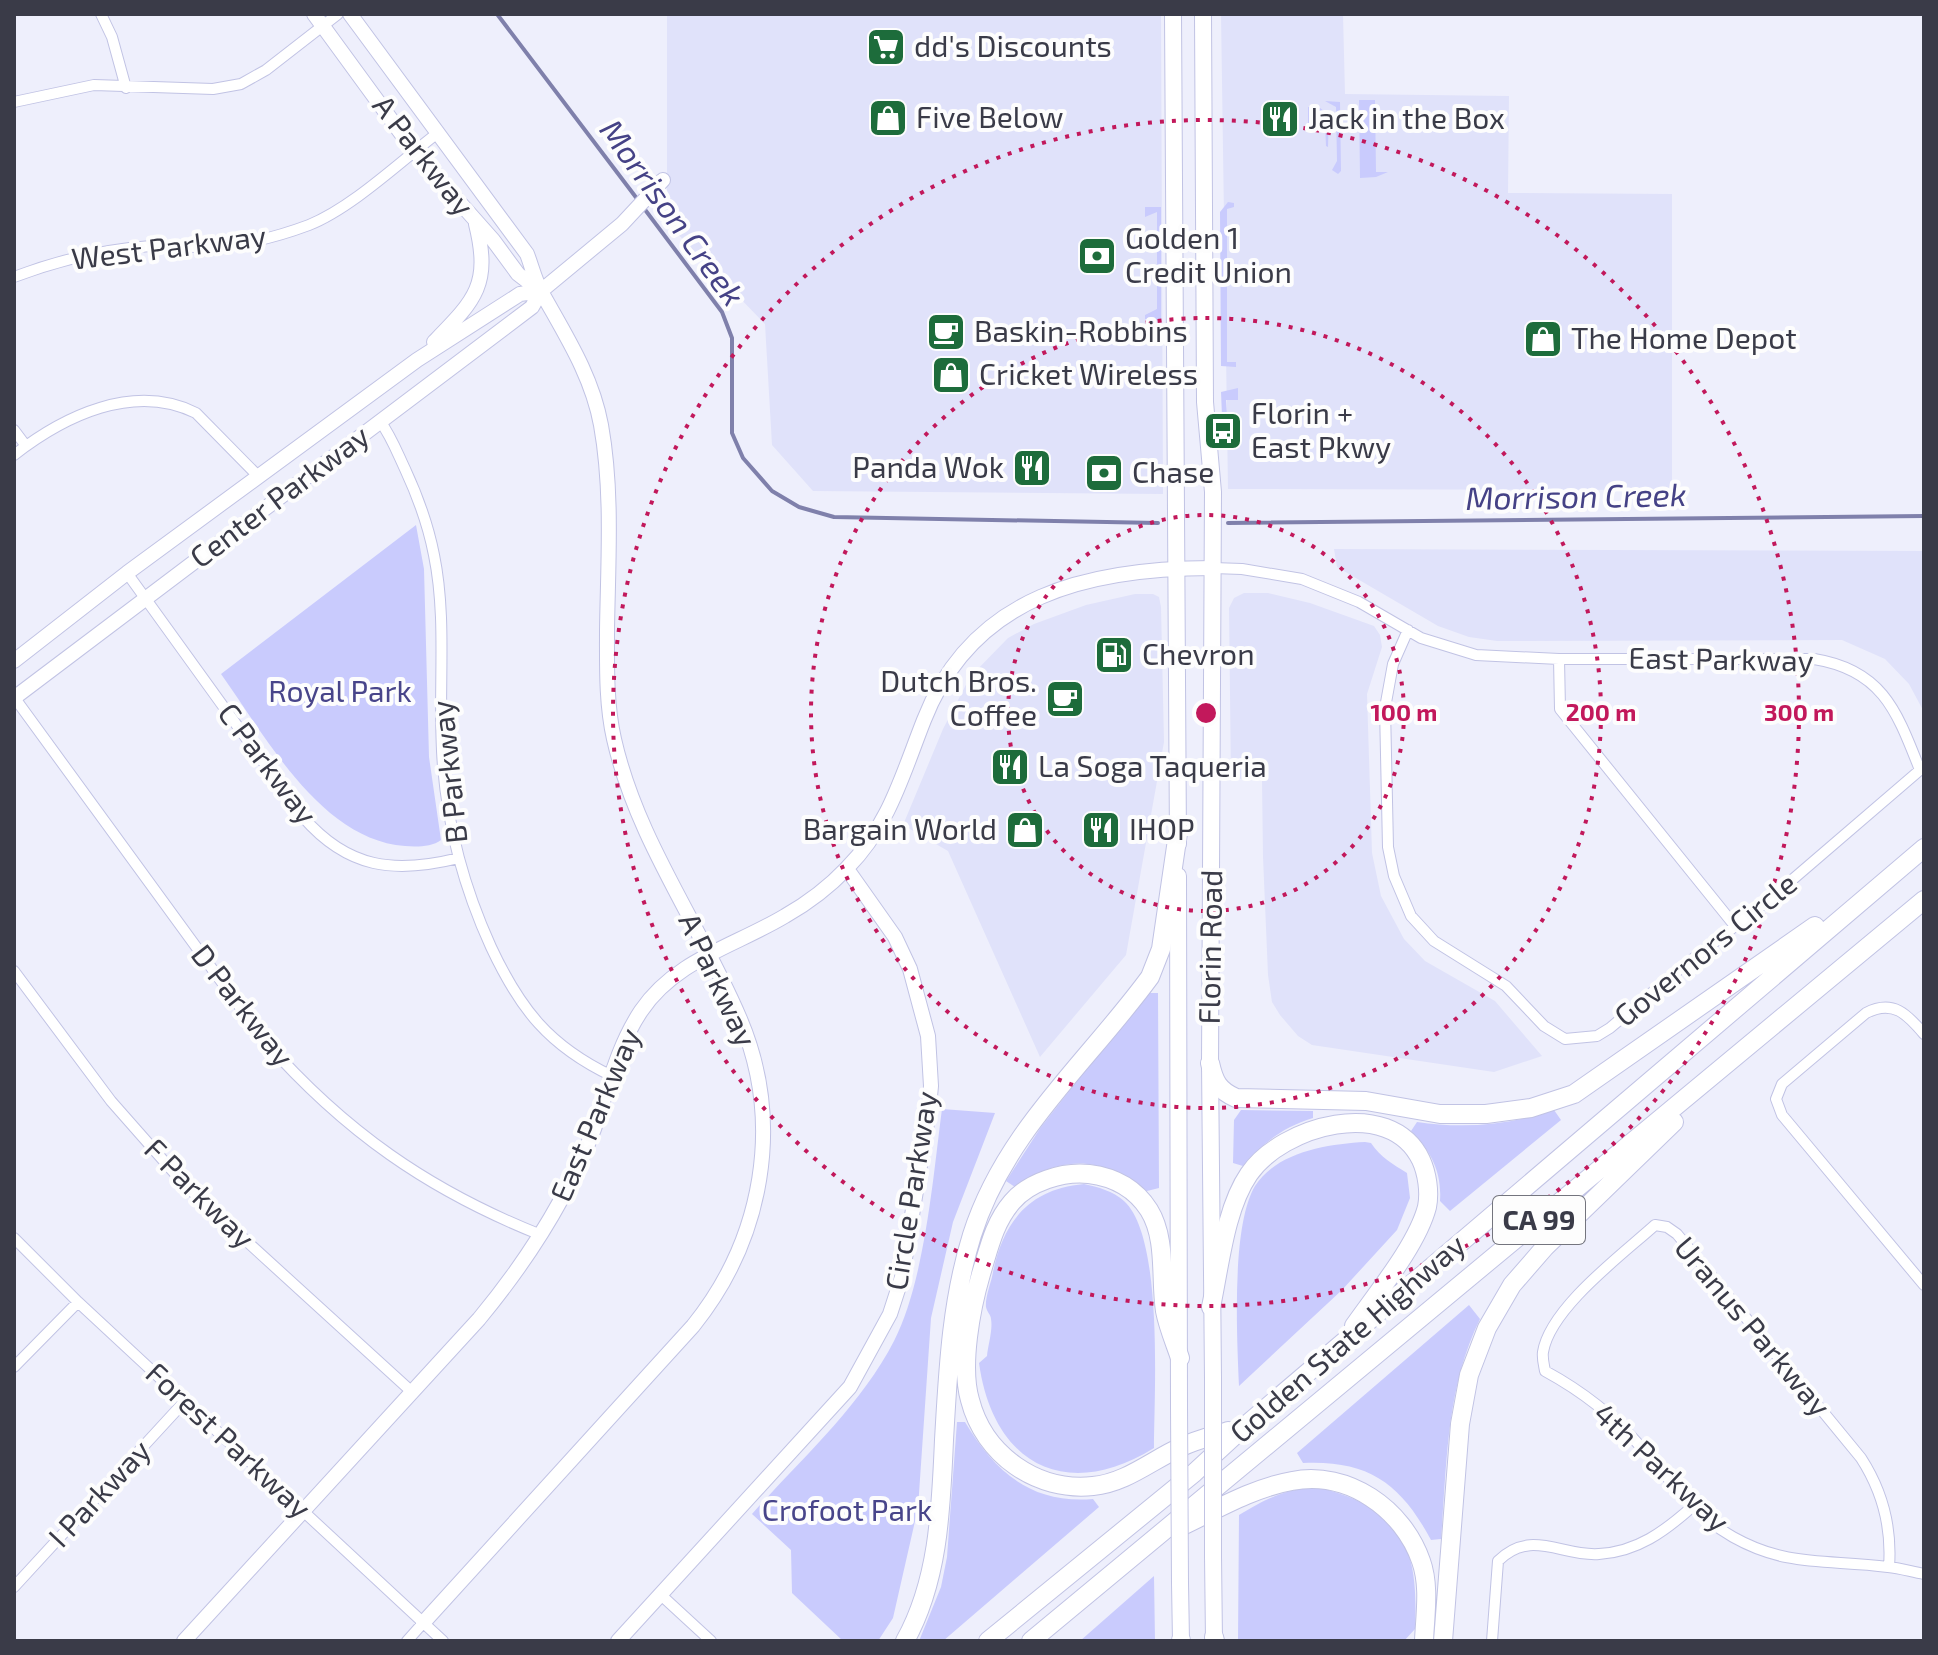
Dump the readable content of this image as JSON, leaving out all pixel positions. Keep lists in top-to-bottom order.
{
  "streets": {
    "highway": ["CA 99", "Golden State Highway"],
    "main road": ["Florin Road"],
    "street": [
      "A Parkway",
      "West Parkway",
      "Center Parkway",
      "East Parkway",
      "C Parkway",
      "B Parkway",
      "Governors Circle",
      "D Parkway",
      "Circle Parkway",
      "F Parkway",
      "Uranus Parkway",
      "Forest Parkway",
      "4th Parkway",
      "I Parkway"
    ]
  },
  "crossings": [
    ["A Parkway", "West Parkway"],
    ["A Parkway", "Center Parkway"],
    ["A Parkway", "East Parkway"],
    ["A Parkway", "Forest Parkway"],
    ["Center Parkway", "C Parkway"],
    ["Center Parkway", "B Parkway"],
    ["Center Parkway", "D Parkway"],
    ["East Parkway", "B Parkway"],
    ["East Parkway", "Florin Road"],
    ["East Parkway", "Governors Circle"],
    ["East Parkway", "D Parkway"],
    ["East Parkway", "Circle Parkway"],
    ["East Parkway", "F Parkway"],
    ["East Parkway", "Forest Parkway"],
    ["C Parkway", "B Parkway"],
    ["Uranus Parkway", "4th Parkway"],
    ["Forest Parkway", "I Parkway"]
  ],
  "water": ["Morrison Creek"],
  "parks": ["Royal Park", "Crofoot Park"],
  "places": {
    "supermarket": ["dd's Discounts"],
    "shop": [
      "Five Below",
      "The Home Depot",
      "Cricket Wireless",
      "Bargain World"
    ],
    "restaurant": [
      "Jack in the Box",
      "Panda Wok",
      "La Soga Taqueria",
      "IHOP"
    ],
    "bank": ["Golden 1 Credit Union", "Chase"],
    "cafe": ["Baskin-Robbins", "Dutch Bros. Coffee"],
    "bus stop": ["Florin + East Pkwy"],
    "fuel station": ["Chevron"]
  },
  "rings": ["100 m", "200 m", "300 m"]
}
